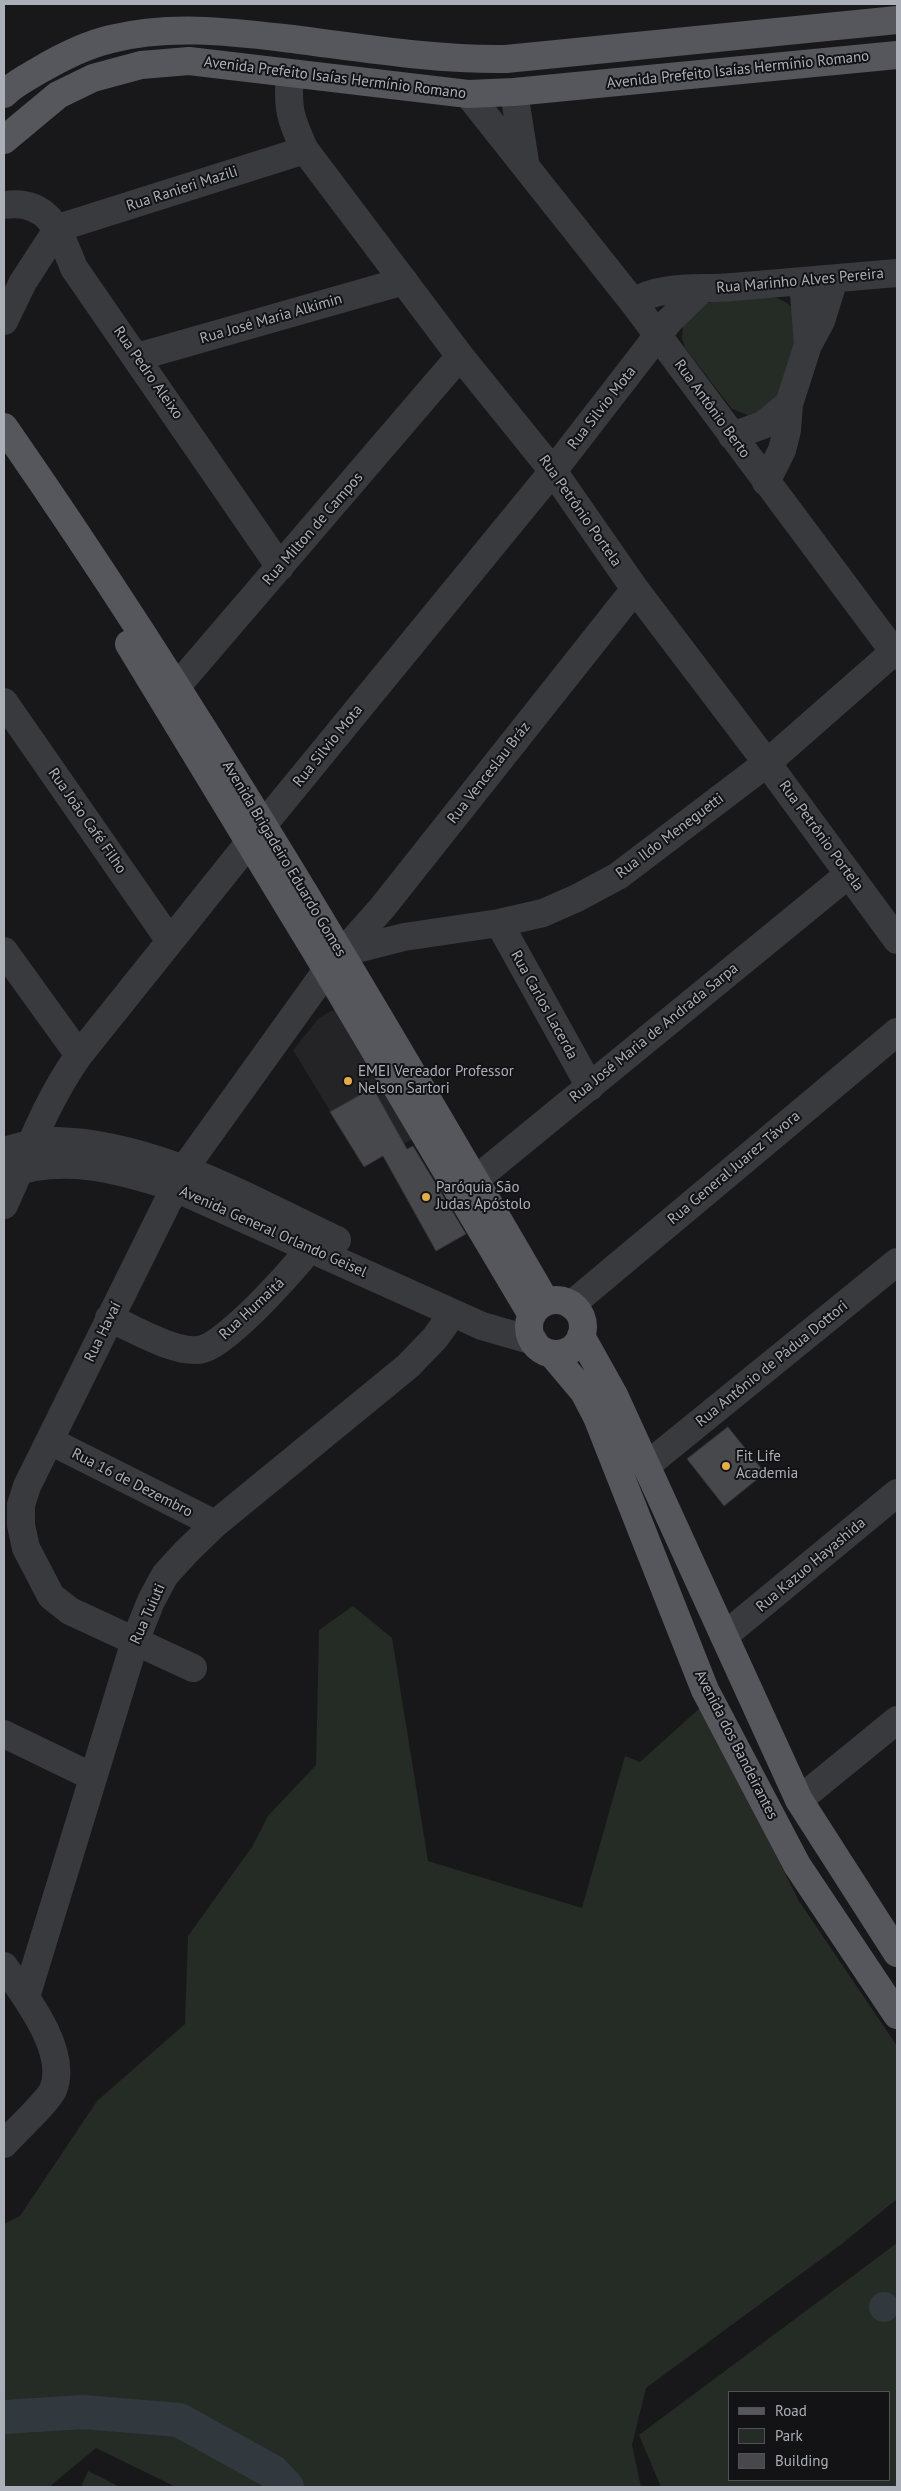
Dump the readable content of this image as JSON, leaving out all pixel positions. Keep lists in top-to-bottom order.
{
  "streets": {
    "main road": ["Avenida Prefeito Isaías Hermínio Romano", "Avenida Brigadeiro Eduardo Gomes", "Avenida dos Bandeirantes"],
    "street": [
      "Rua Ranieri Mazili",
      "Rua Marinho Alves Pereira",
      "Rua José Maria Alkimin",
      "Rua Pedro Aleixo",
      "Rua Silvio Mota",
      "Rua Antônio Berto",
      "Rua Petrônio Portela",
      "Rua Milton de Campos",
      "Rua Venceslau Bráz",
      "Rua João Café Filho",
      "Rua Ildo Meneguetti",
      "Rua Carlos Lacerda",
      "Rua José Maria de Andrada Sarpa",
      "Rua General Juarez Távora",
      "Avenida General Orlando Geisel",
      "Rua Humaitá",
      "Rua Havaí",
      "Rua Antônio de Pádua Dottori",
      "Rua 16 de Dezembro",
      "Rua Kazuo Hayashida",
      "Rua Tuiuti"
    ]
  },
  "crossings": [
    ["Avenida Prefeito Isaías Hermínio Romano", "Rua Antônio Berto"],
    ["Avenida Prefeito Isaías Hermínio Romano", "Rua Petrônio Portela"],
    ["Rua Ranieri Mazili", "Rua Pedro Aleixo"],
    ["Rua Ranieri Mazili", "Rua Petrônio Portela"],
    ["Rua Marinho Alves Pereira", "Rua Silvio Mota"],
    ["Rua Marinho Alves Pereira", "Rua Antônio Berto"],
    ["Rua José Maria Alkimin", "Rua Pedro Aleixo"],
    ["Rua José Maria Alkimin", "Rua Petrônio Portela"],
    ["Rua Pedro Aleixo", "Rua Milton de Campos"],
    ["Rua Silvio Mota", "Rua Antônio Berto"],
    ["Rua Silvio Mota", "Rua Petrônio Portela"],
    ["Rua Silvio Mota", "Rua João Café Filho"],
    ["Rua Silvio Mota", "Avenida Brigadeiro Eduardo Gomes"],
    ["Rua Silvio Mota", "Avenida General Orlando Geisel"],
    ["Rua Antônio Berto", "Rua Ildo Meneguetti"],
    ["Rua Petrônio Portela", "Rua Milton de Campos"],
    ["Rua Petrônio Portela", "Rua Venceslau Bráz"],
    ["Rua Petrônio Portela", "Rua Ildo Meneguetti"],
    ["Rua Petrônio Portela", "Rua José Maria de Andrada Sarpa"],
    ["Rua Milton de Campos", "Avenida Brigadeiro Eduardo Gomes"],
    ["Rua Venceslau Bráz", "Rua Ildo Meneguetti"],
    ["Rua Venceslau Bráz", "Avenida Brigadeiro Eduardo Gomes"],
    ["Rua Venceslau Bráz", "Rua Havaí"],
    ["Rua Ildo Meneguetti", "Avenida Brigadeiro Eduardo Gomes"],
    ["Rua Ildo Meneguetti", "Rua Carlos Lacerda"],
    ["Rua Ildo Meneguetti", "Rua Havaí"],
    ["Avenida Brigadeiro Eduardo Gomes", "Rua José Maria de Andrada Sarpa"],
    ["Avenida Brigadeiro Eduardo Gomes", "Rua General Juarez Távora"],
    ["Avenida Brigadeiro Eduardo Gomes", "Avenida General Orlando Geisel"],
    ["Avenida Brigadeiro Eduardo Gomes", "Rua Havaí"],
    ["Avenida Brigadeiro Eduardo Gomes", "Avenida dos Bandeirantes"],
    ["Rua Carlos Lacerda", "Rua José Maria de Andrada Sarpa"],
    ["Rua General Juarez Távora", "Avenida General Orlando Geisel"],
    ["Rua General Juarez Távora", "Avenida dos Bandeirantes"],
    ["Avenida General Orlando Geisel", "Rua Humaitá"],
    ["Avenida General Orlando Geisel", "Rua Havaí"],
    ["Avenida General Orlando Geisel", "Rua Tuiuti"],
    ["Avenida General Orlando Geisel", "Avenida dos Bandeirantes"],
    ["Rua Humaitá", "Rua Havaí"],
    ["Rua Havaí", "Rua 16 de Dezembro"],
    ["Rua Havaí", "Rua Tuiuti"],
    ["Rua Antônio de Pádua Dottori", "Avenida dos Bandeirantes"],
    ["Rua 16 de Dezembro", "Rua Tuiuti"],
    ["Rua Kazuo Hayashida", "Avenida dos Bandeirantes"]
  ],
  "places": ["EMEI Vereador Professor Nelson Sartori", "Paróquia São Judas Apóstolo", "Fit Life Academia"],
  "legend": ["Road", "Park", "Building"]
}
